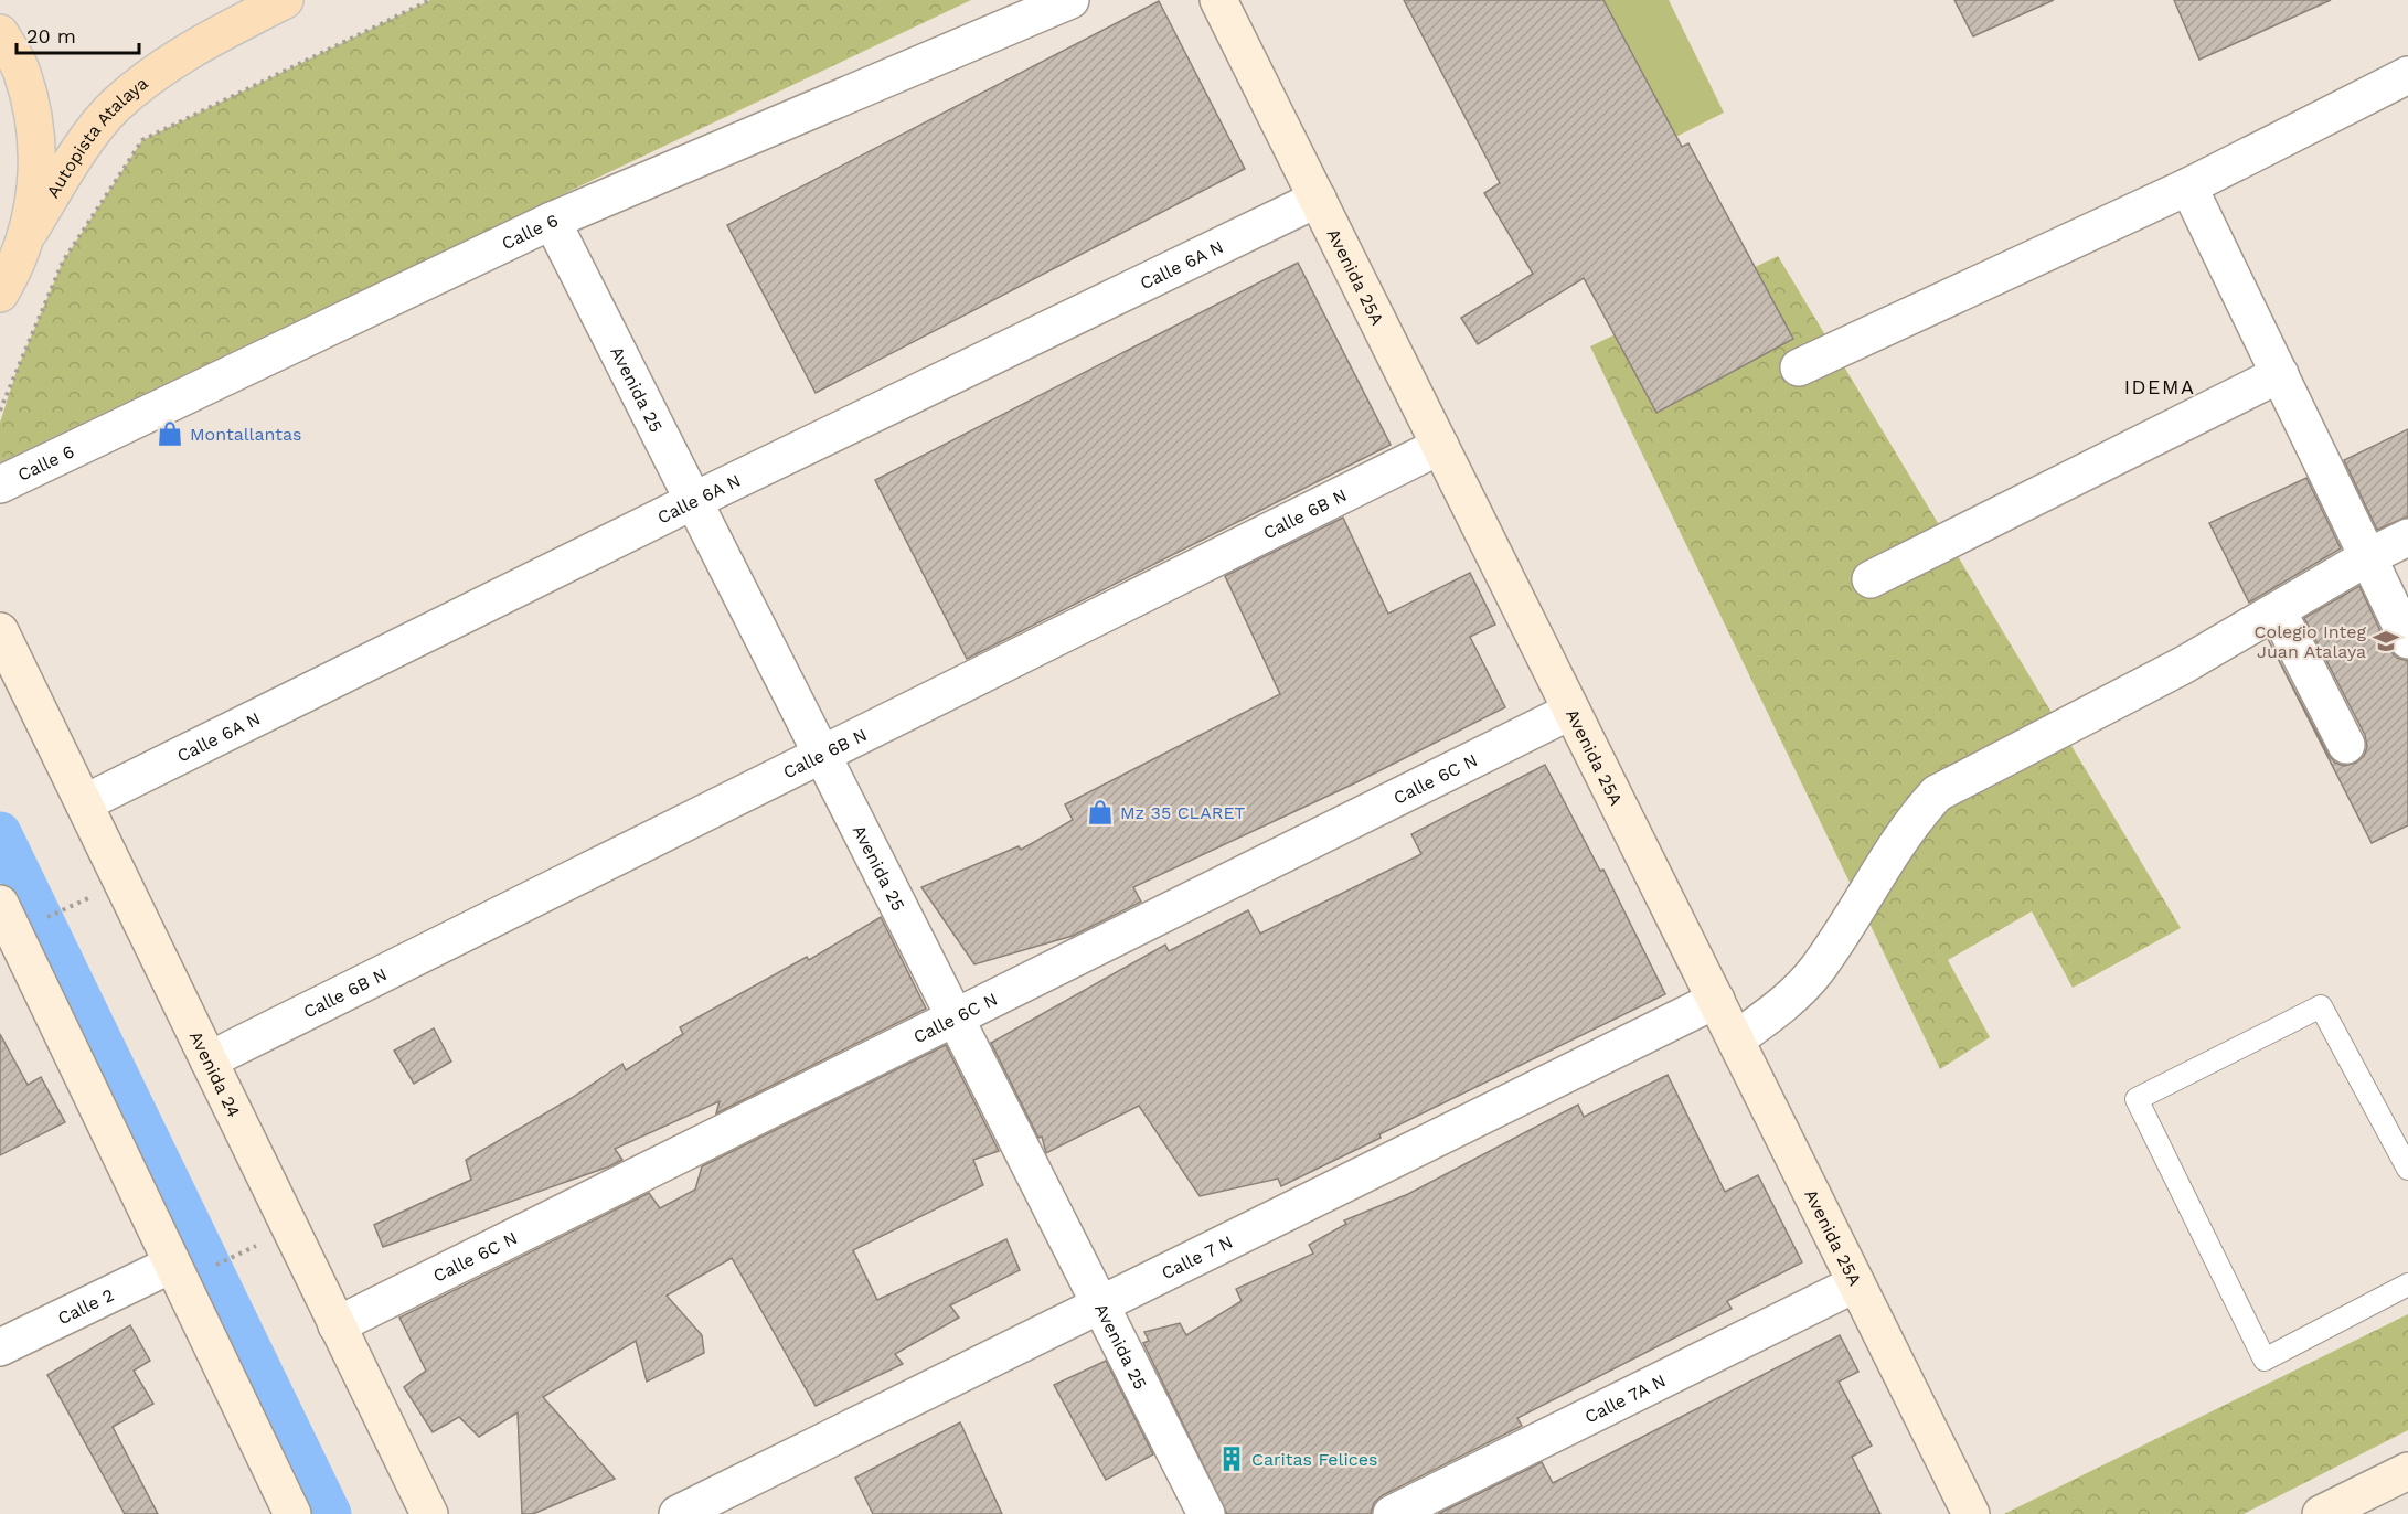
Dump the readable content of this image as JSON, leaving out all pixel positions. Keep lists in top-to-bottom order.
{
  "streets": {
    "main road": ["Autopista Atalaya"],
    "street": [
      "Calle 6",
      "Calle 6A N",
      "Avenida 25A",
      "Avenida 25",
      "Calle 6B N",
      "Calle 6C N",
      "Avenida 24",
      "Calle 7 N",
      "Calle 2",
      "Calle 7A N"
    ]
  },
  "crossings": [
    ["Calle 6", "Avenida 25"],
    ["Calle 6A N", "Avenida 25A"],
    ["Calle 6A N", "Avenida 25"],
    ["Calle 6A N", "Avenida 24"],
    ["Avenida 25A", "Calle 6B N"],
    ["Avenida 25A", "Calle 6C N"],
    ["Avenida 25A", "Calle 7 N"],
    ["Avenida 25A", "Calle 7A N"],
    ["Avenida 25", "Calle 6B N"],
    ["Avenida 25", "Calle 6C N"],
    ["Avenida 25", "Calle 7 N"],
    ["Calle 6B N", "Avenida 24"],
    ["Calle 6C N", "Avenida 24"]
  ],
  "districts": ["IDEMA"],
  "places": {
    "shop": ["Montallantas", "Mz 35 CLARET"],
    "school or university": ["Colegio Integ Juan Atalaya"],
    "building": ["Caritas Felices"]
  },
  "scale_bar": "20 m"
}
